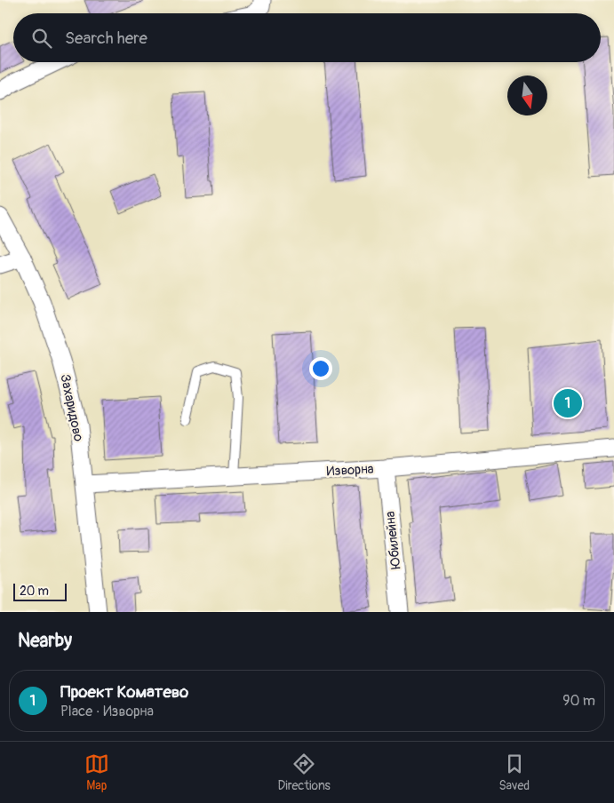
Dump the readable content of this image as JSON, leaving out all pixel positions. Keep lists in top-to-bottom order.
{
  "streets": {
    "street": ["Захаридово", "Изворна", "Юбилейна"]
  },
  "crossings": [
    ["Захаридово", "Изворна"],
    ["Изворна", "Юбилейна"]
  ],
  "scale_bar": "20 m",
  "north": "bottom",
  "page": {
    "search": "Search here",
    "pins": "1",
    "scale": "20 m",
    "heading": "Nearby",
    "list": [
      {
        "mark": "1",
        "name": "Проект Коматево",
        "note": "Place · Изворна",
        "value": "90 m"
      }
    ],
    "nav": ["Map", "Directions", "Saved"]
  }
}
